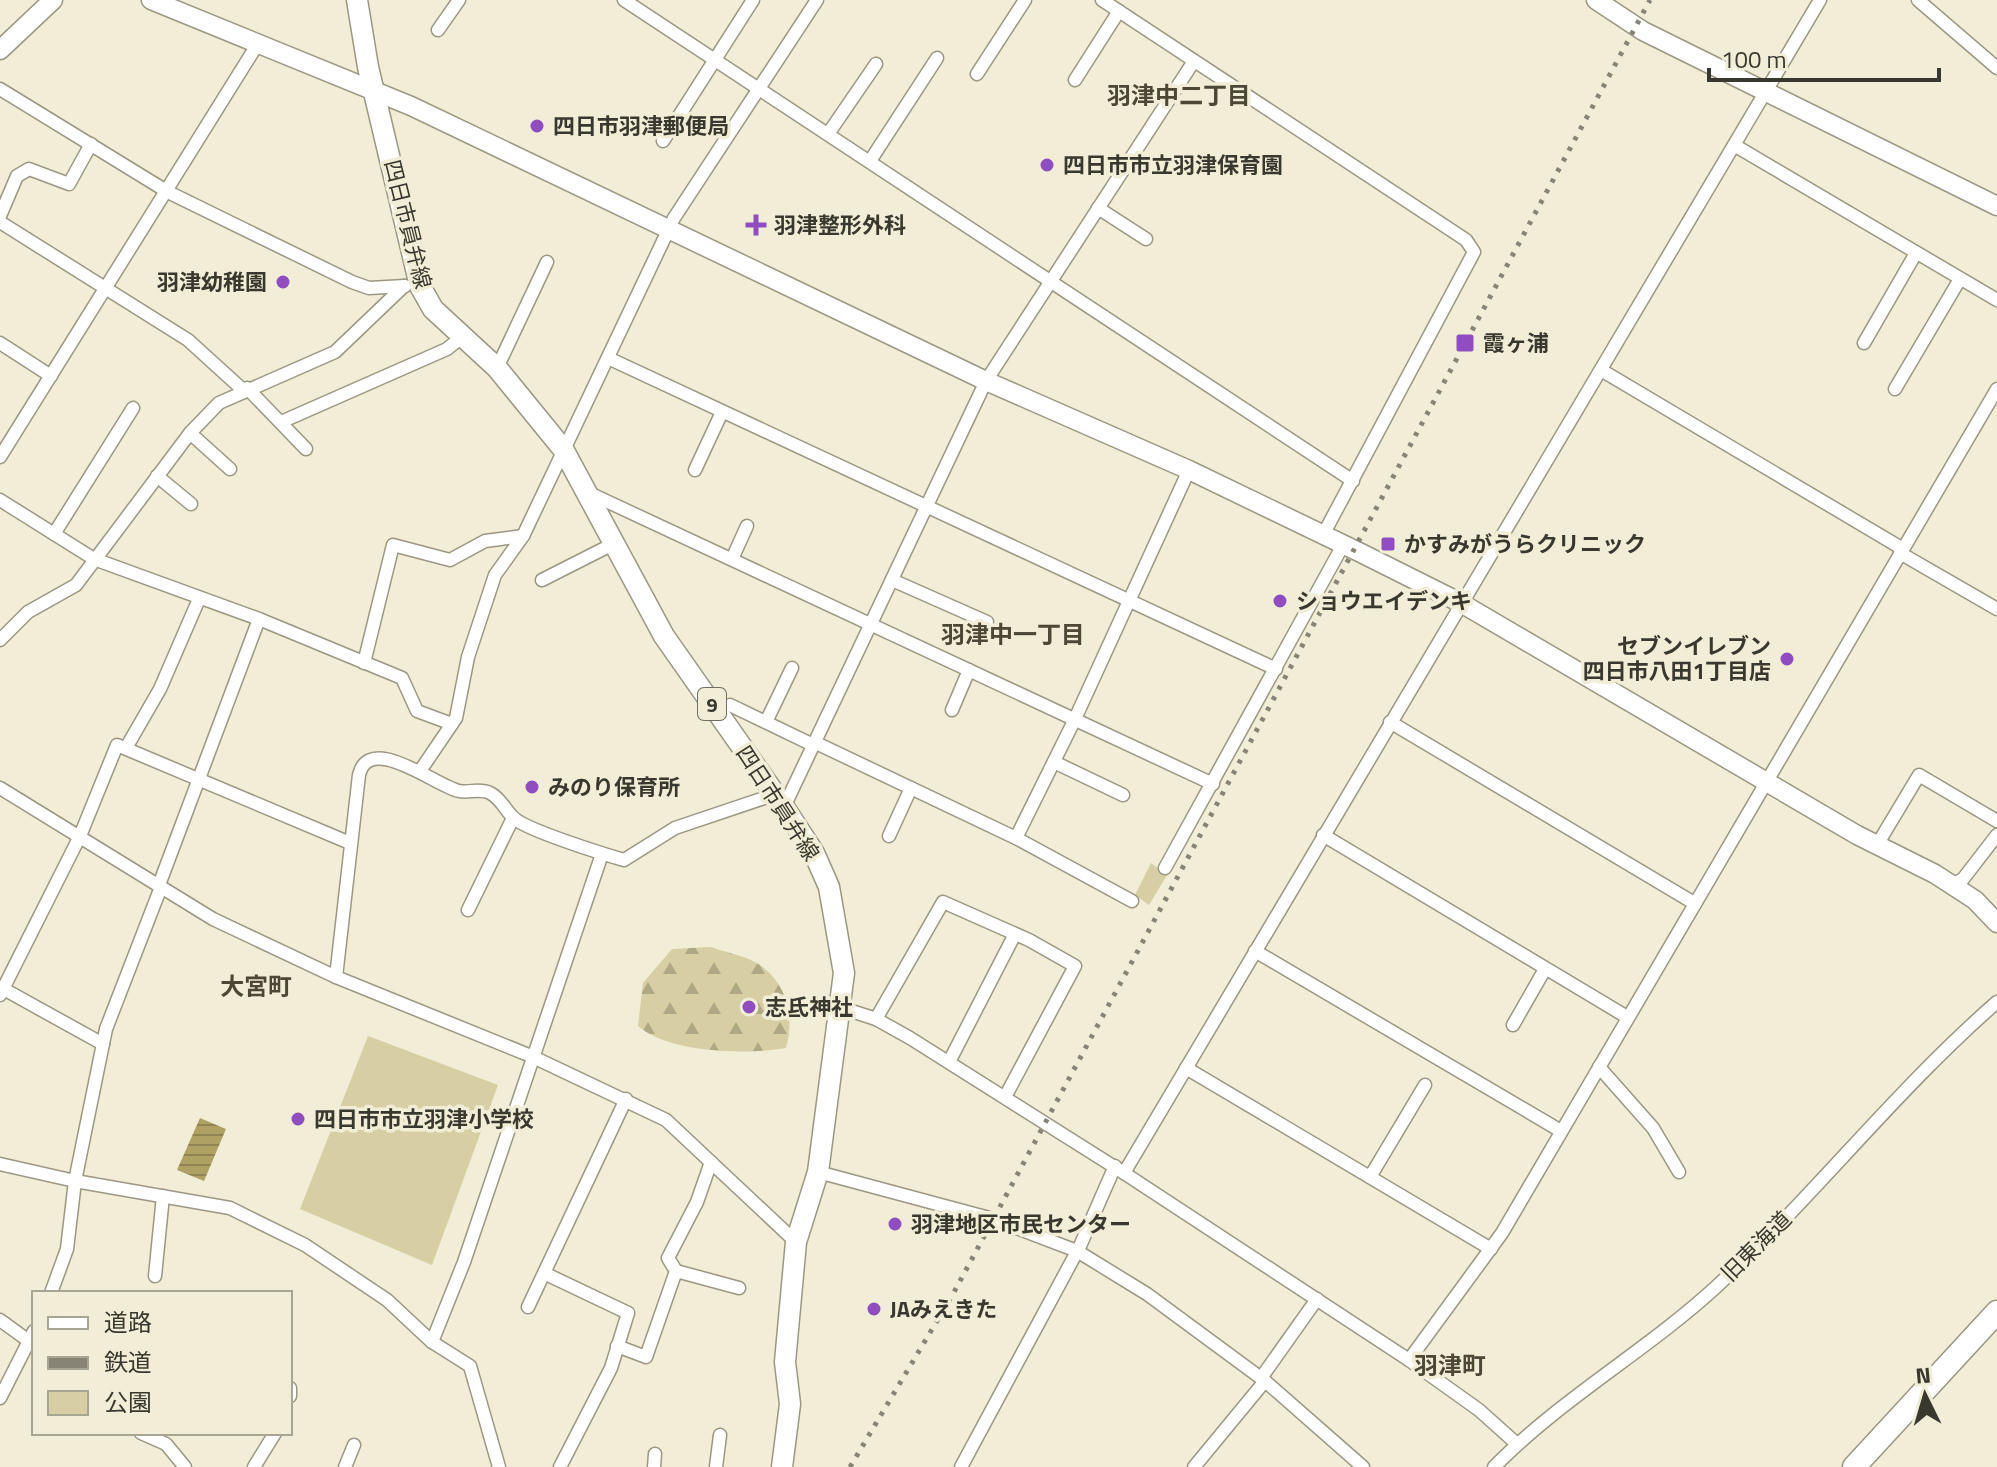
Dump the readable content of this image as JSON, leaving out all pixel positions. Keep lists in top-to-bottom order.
{
  "streets": {
    "main road": ["四日市員弁線", "9"],
    "street": ["旧東海道"]
  },
  "districts": [
    "羽津中二丁目",
    "羽津中一丁目",
    "大宮町",
    "羽津町"
  ],
  "places": {
    "other": [
      "四日市羽津郵便局",
      "四日市市立羽津保育園",
      "羽津幼稚園",
      "ショウエイデンキ",
      "セブンイレブン 四日市八田1丁目店",
      "みのり保育所",
      "志氐神社",
      "四日市市立羽津小学校",
      "羽津地区市民センター",
      "JAみえきた"
    ],
    "health": ["羽津整形外科"],
    "transit": ["霞ヶ浦", "かすみがうらクリニック"]
  },
  "legend": ["道路", "鉄道", "公園"],
  "scale_bar": "100 m",
  "north": "top"
}
